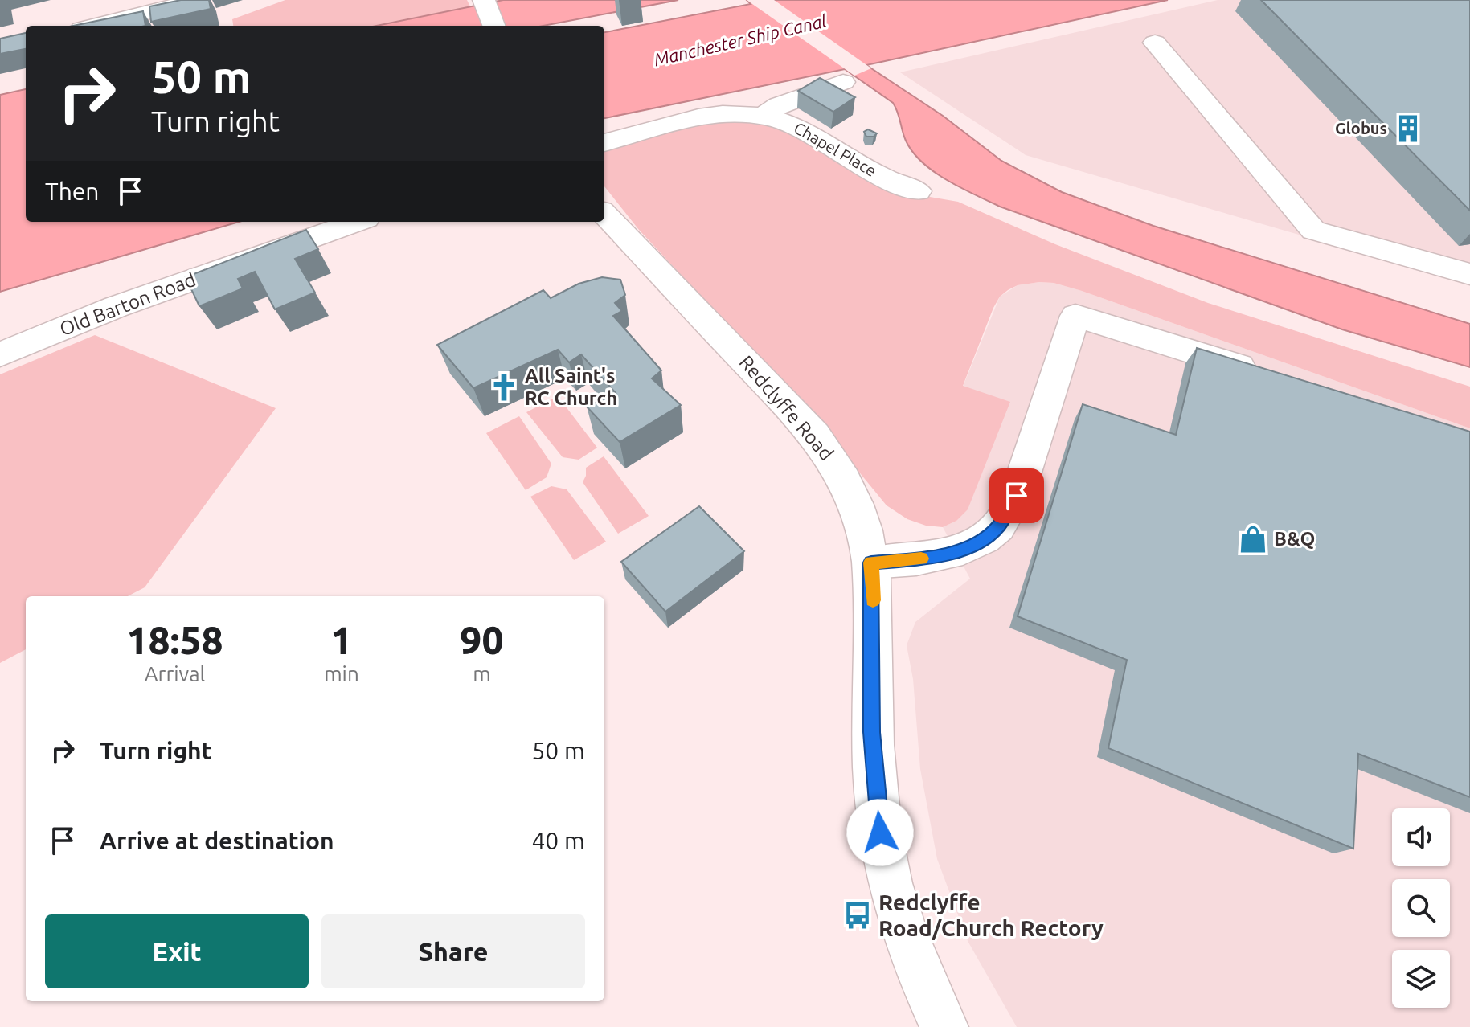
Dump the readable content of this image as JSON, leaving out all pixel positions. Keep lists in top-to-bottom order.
{
  "streets": {
    "main road": ["Chapel Place", "Old Barton Road", "Redclyffe Road"]
  },
  "water": ["Manchester Ship Canal"],
  "places": {
    "building": ["Globus"],
    "church": ["All Saint's RC Church"],
    "shop": ["B&Q"],
    "bus stop": ["Redclyffe Road/Church Rectory"]
  },
  "page": {
    "turn": ["50 m", "Turn right"],
    "then": "Then",
    "eta": [
      "18:58",
      "Arrival",
      "1",
      "min",
      "90",
      "m"
    ],
    "list": [
      {
        "name": "Turn right",
        "value": "50 m"
      },
      {
        "name": "Arrive at destination",
        "value": "40 m"
      }
    ],
    "buttons": ["Exit", "Share"]
  }
}
